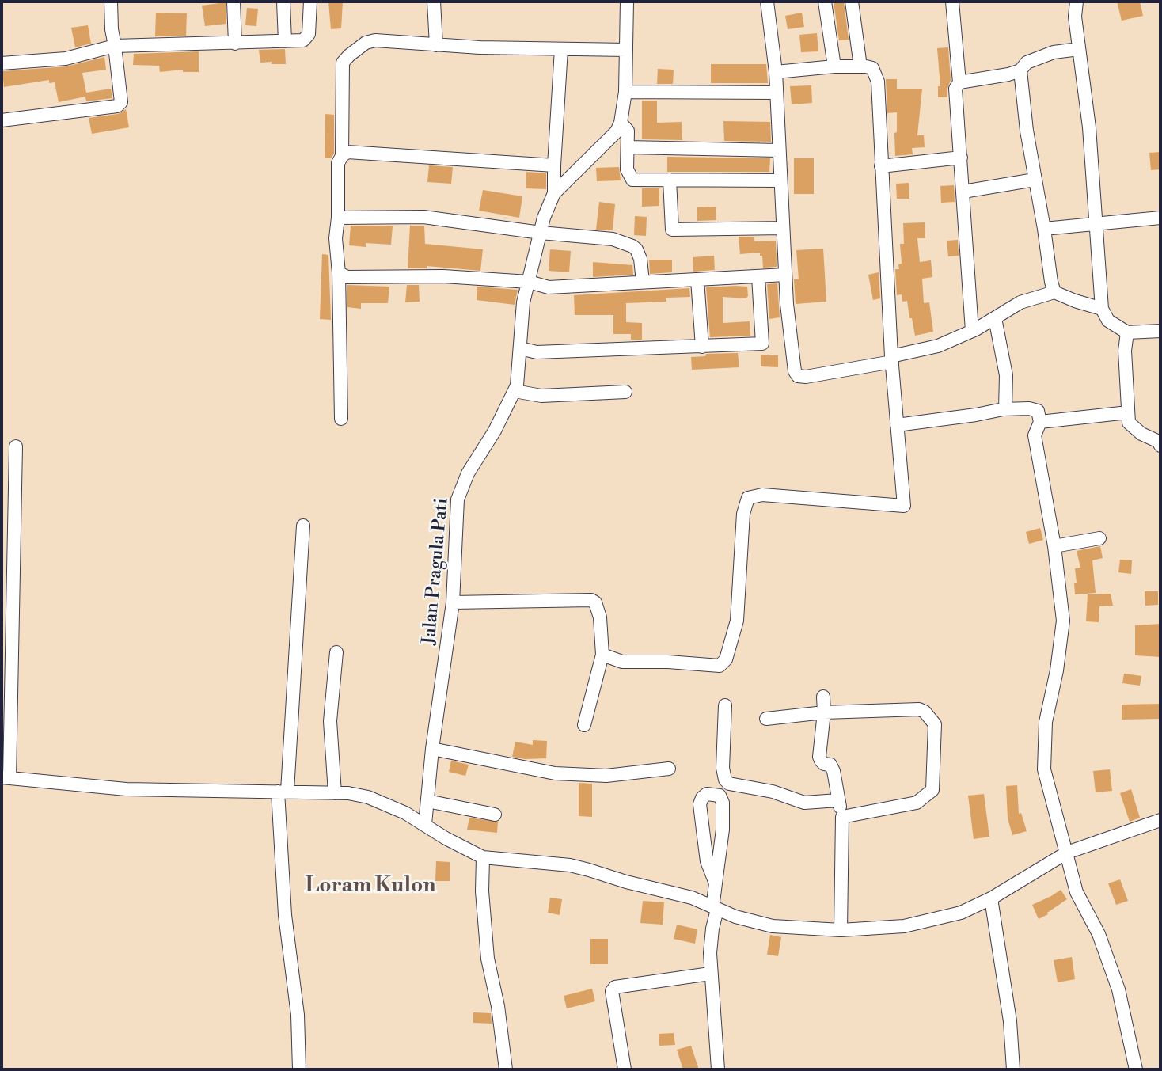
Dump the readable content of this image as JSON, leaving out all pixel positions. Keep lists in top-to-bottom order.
{
  "streets": {
    "street": ["Jalan Pragula Pati"]
  },
  "districts": ["Loram Kulon"]
}
